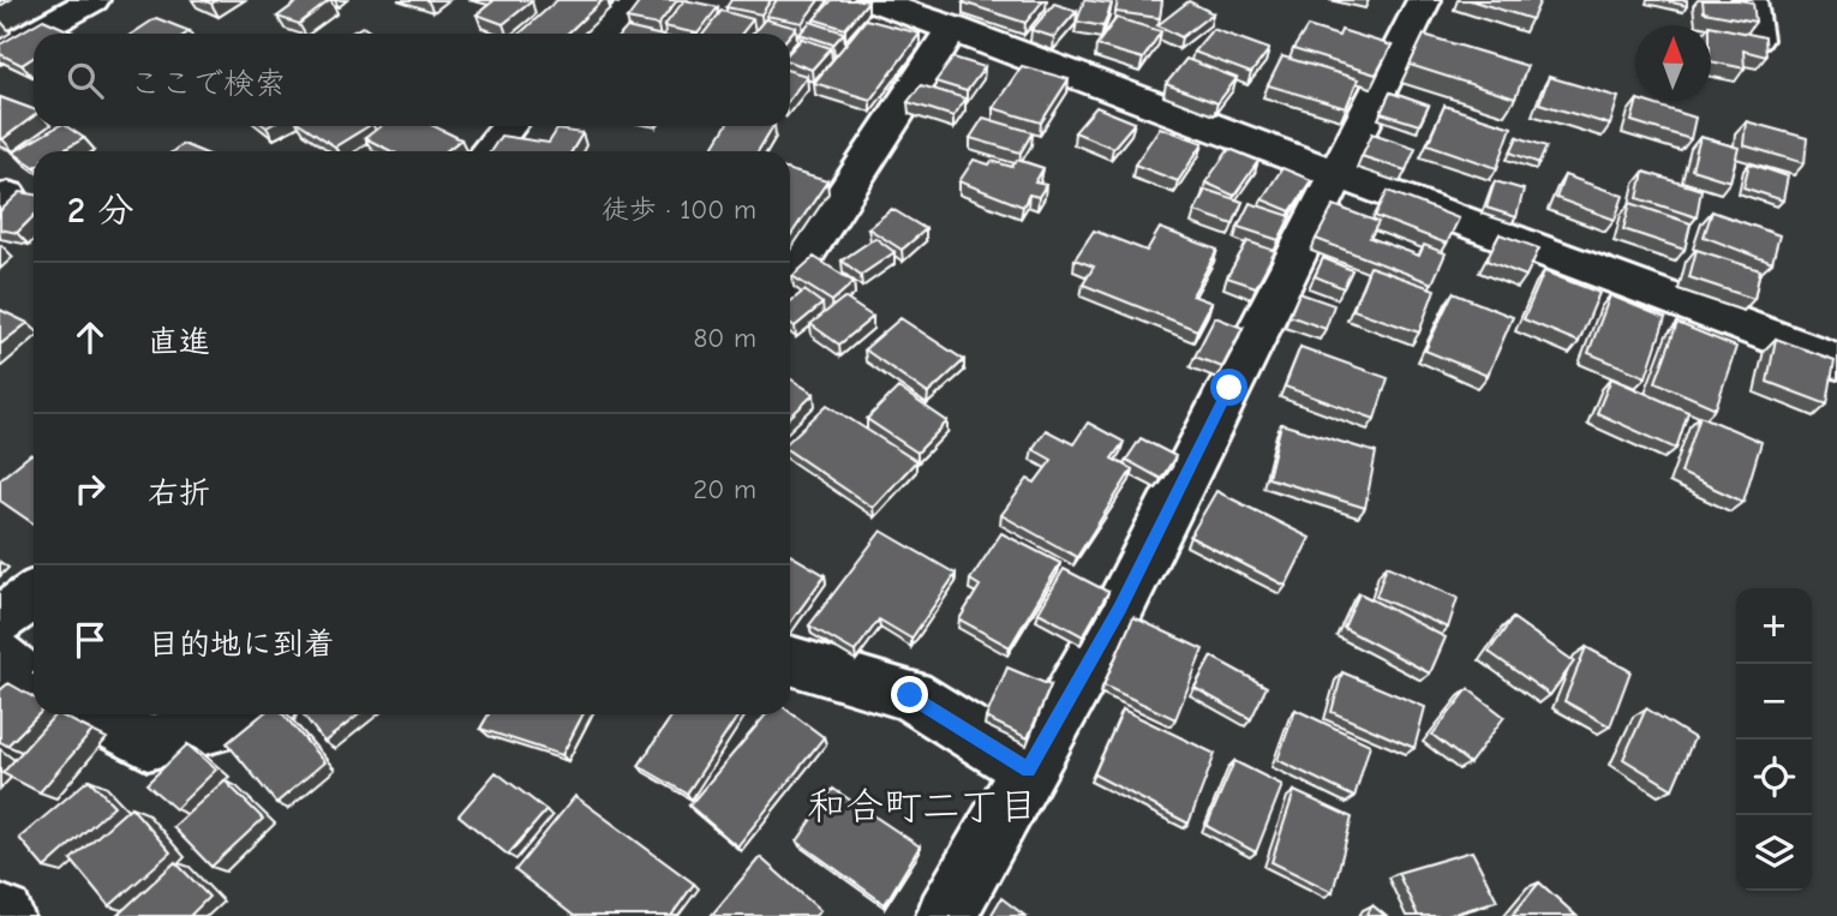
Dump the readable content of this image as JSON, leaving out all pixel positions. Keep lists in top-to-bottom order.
{
  "districts": ["和合町二丁目"],
  "north": "top",
  "page": {
    "search": "ここで検索",
    "heading": ["2 分", "徒歩 · 100 m"],
    "list": [
      ["直進", "80 m"],
      ["右折", "20 m"],
      "目的地に到着"
    ],
    "map_buttons": ["+", "−"]
  }
}
